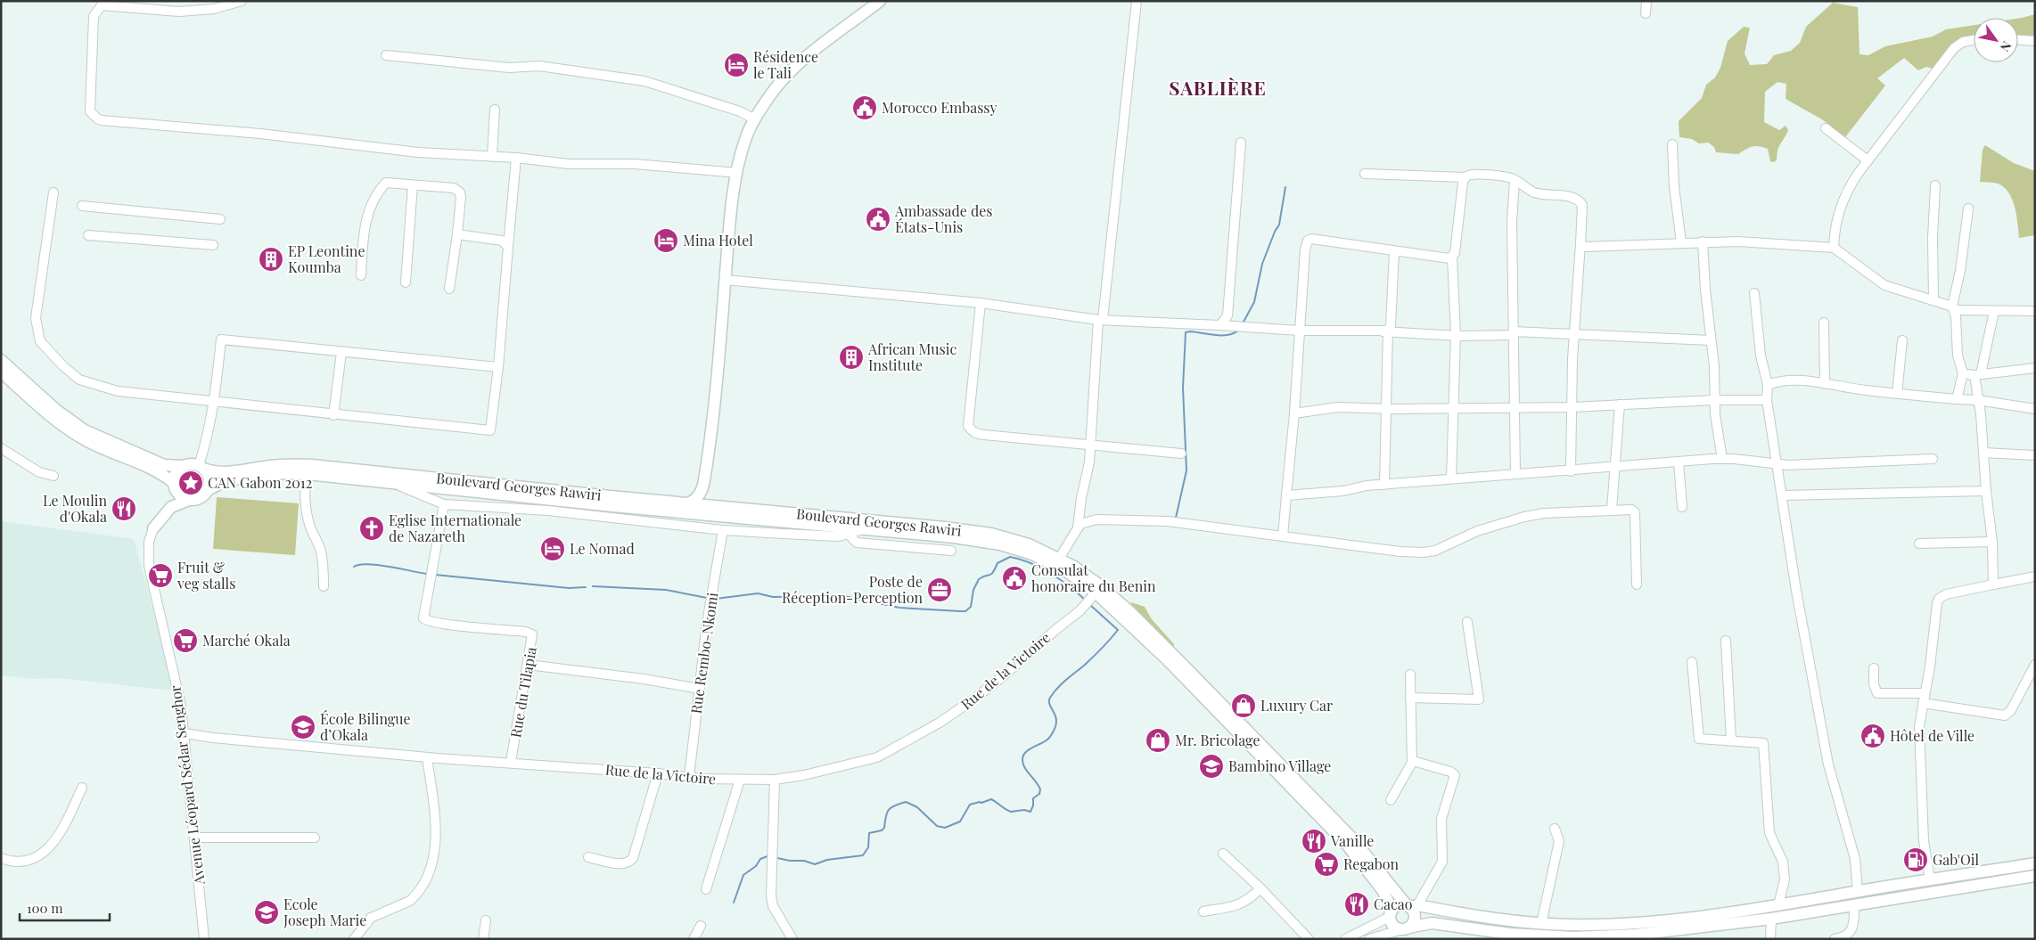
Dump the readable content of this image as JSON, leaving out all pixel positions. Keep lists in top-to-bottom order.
{
  "streets": {
    "main road": ["Boulevard Georges Rawiri"],
    "street": [
      "Rue Rembo-Nkomi",
      "Rue de la Victoire",
      "Rue du Tilapia",
      "Avenue Léopard Sédar Senghor"
    ]
  },
  "crossings": [
    ["Boulevard Georges Rawiri", "Rue de la Victoire"],
    ["Rue Rembo-Nkomi", "Rue de la Victoire"],
    ["Rue de la Victoire", "Rue du Tilapia"],
    ["Rue de la Victoire", "Avenue Léopard Sédar Senghor"]
  ],
  "districts": ["SABLIÈRE"],
  "places": {
    "hotel": ["Résidence le Tali", "Mina Hotel", "Le Nomad"],
    "public building": [
      "Morocco Embassy",
      "Ambassade des États-Unis",
      "Consulat honoraire du Benin",
      "Hôtel de Ville"
    ],
    "building": ["EP Leontine Koumba", "African Music Institute"],
    "place": ["CAN Gabon 2012"],
    "restaurant": ["Le Moulin d'Okala", "Vanille", "Cacao"],
    "church": ["Eglise Internationale de Nazareth"],
    "supermarket": ["Fruit & veg stalls", "Marché Okala", "Regabon"],
    "office": ["Poste de Réception-Perception"],
    "shop": ["Luxury Car", "Mr. Bricolage"],
    "school or university": ["École Bilingue d’Okala", "Bambino Village", "Ecole Joseph Marie"],
    "fuel station": ["Gab'Oil"]
  },
  "scale_bar": "100 m",
  "north": "bottom right"
}
